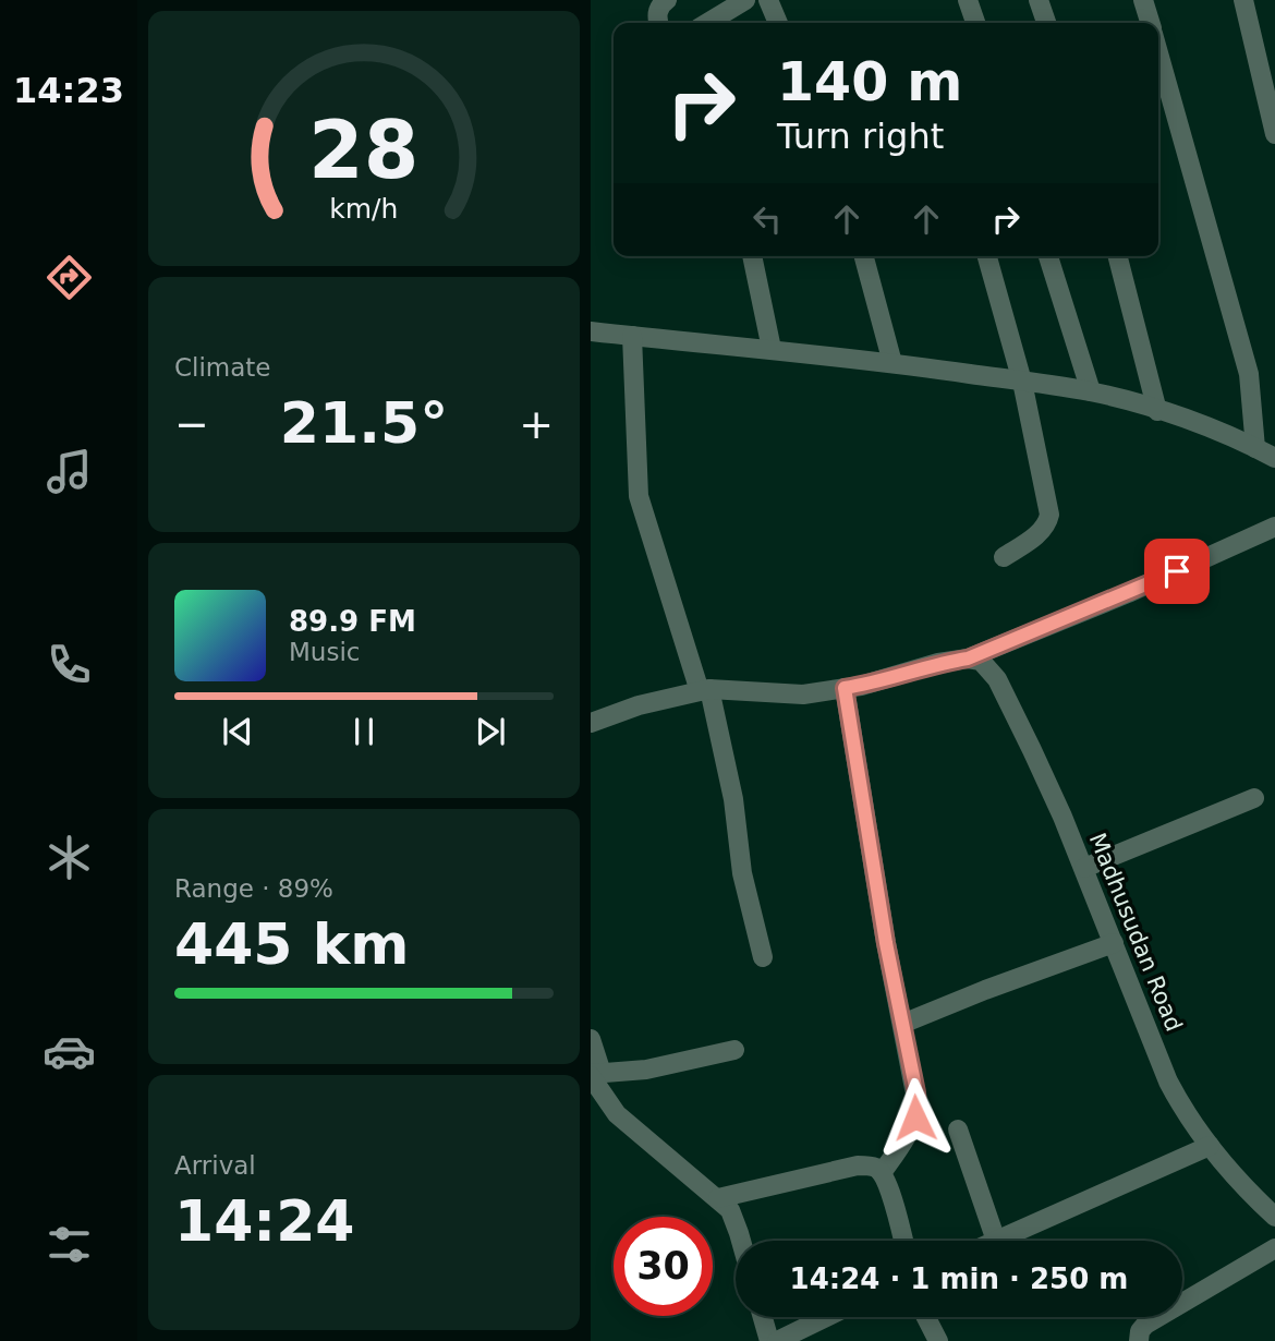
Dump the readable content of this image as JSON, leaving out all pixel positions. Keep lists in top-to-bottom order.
{
  "streets": {
    "street": ["Madhusudan Road"]
  },
  "page": {
    "tabs": "14:23",
    "turn": ["140 m", "Turn right"],
    "tile": [
      "Climate",
      ["Range · 89%", "445 km"],
      ["Arrival", "14:24"]
    ],
    "heat": ["−", "21.5°", "+"],
    "song": ["89.9 FM", "Music"],
    "limit": "30",
    "trip": "14:24 · 1 min · 250 m",
    "gauge": ["28", "km/h"]
  }
}
